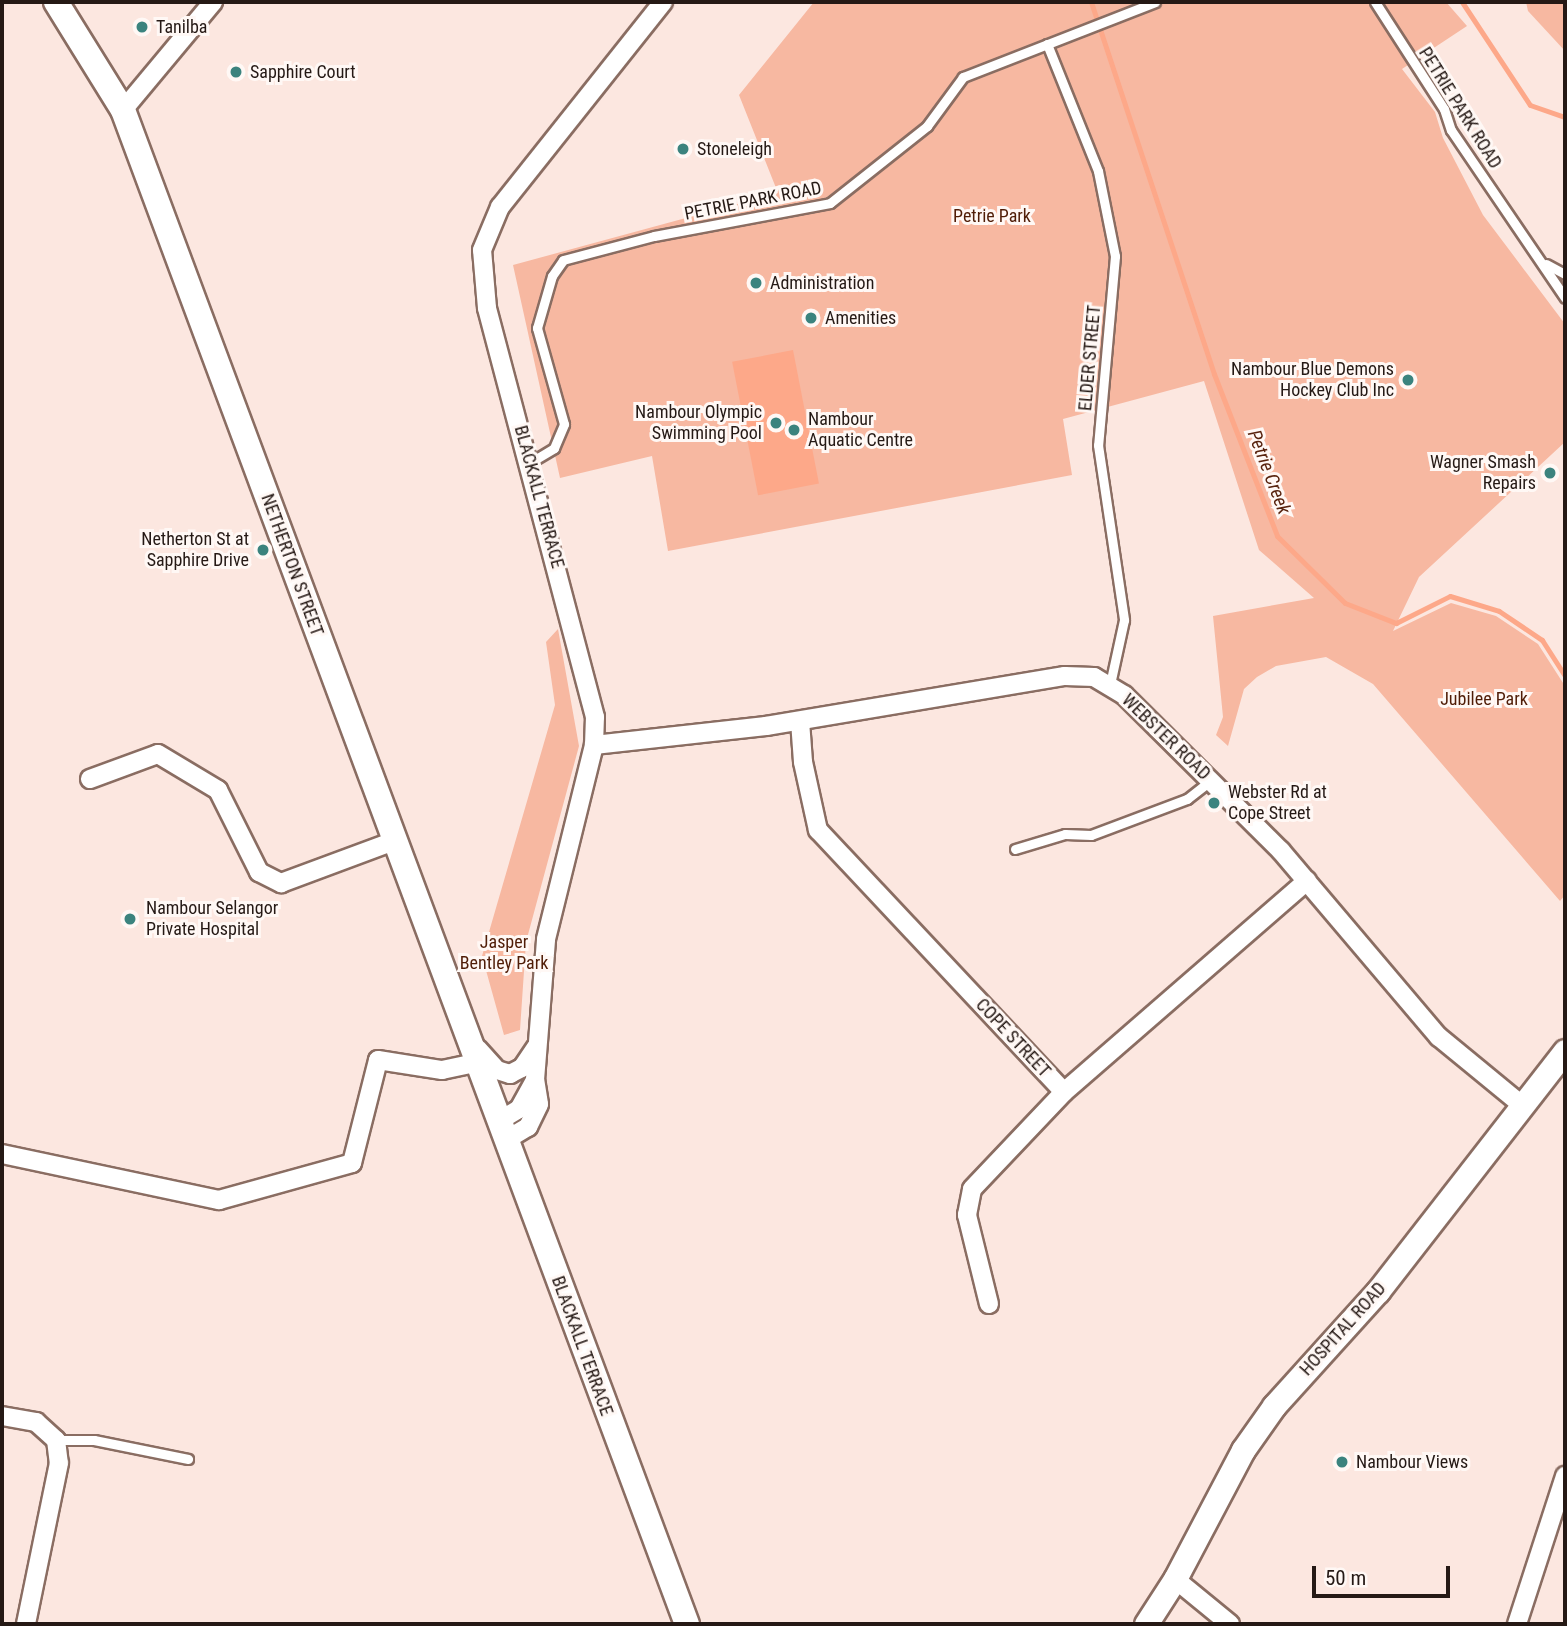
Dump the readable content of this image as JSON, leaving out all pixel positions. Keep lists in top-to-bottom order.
{
  "streets": {
    "main road": ["BLACKALL TERRACE", "NETHERTON STREET"],
    "street": ["WEBSTER ROAD", "COPE STREET", "HOSPITAL ROAD"],
    "lane": ["PETRIE PARK ROAD", "ELDER STREET"]
  },
  "crossings": [
    ["PETRIE PARK ROAD", "ELDER STREET"],
    ["PETRIE PARK ROAD", "BLACKALL TERRACE"],
    ["ELDER STREET", "WEBSTER ROAD"],
    ["BLACKALL TERRACE", "NETHERTON STREET"],
    ["BLACKALL TERRACE", "WEBSTER ROAD"],
    ["WEBSTER ROAD", "COPE STREET"],
    ["WEBSTER ROAD", "HOSPITAL ROAD"]
  ],
  "water": ["Petrie Creek"],
  "parks": ["Petrie Park", "Jubilee Park", "Jasper Bentley Park"],
  "places": [
    "Tanilba",
    "Sapphire Court",
    "Stoneleigh",
    "Administration",
    "Amenities",
    "Nambour Blue Demons Hockey Club Inc",
    "Nambour Olympic Swimming Pool",
    "Nambour Aquatic Centre",
    "Wagner Smash Repairs",
    "Netherton St at Sapphire Drive",
    "Webster Rd at Cope Street",
    "Nambour Selangor Private Hospital",
    "Nambour Views"
  ],
  "scale_bar": "50 m"
}
